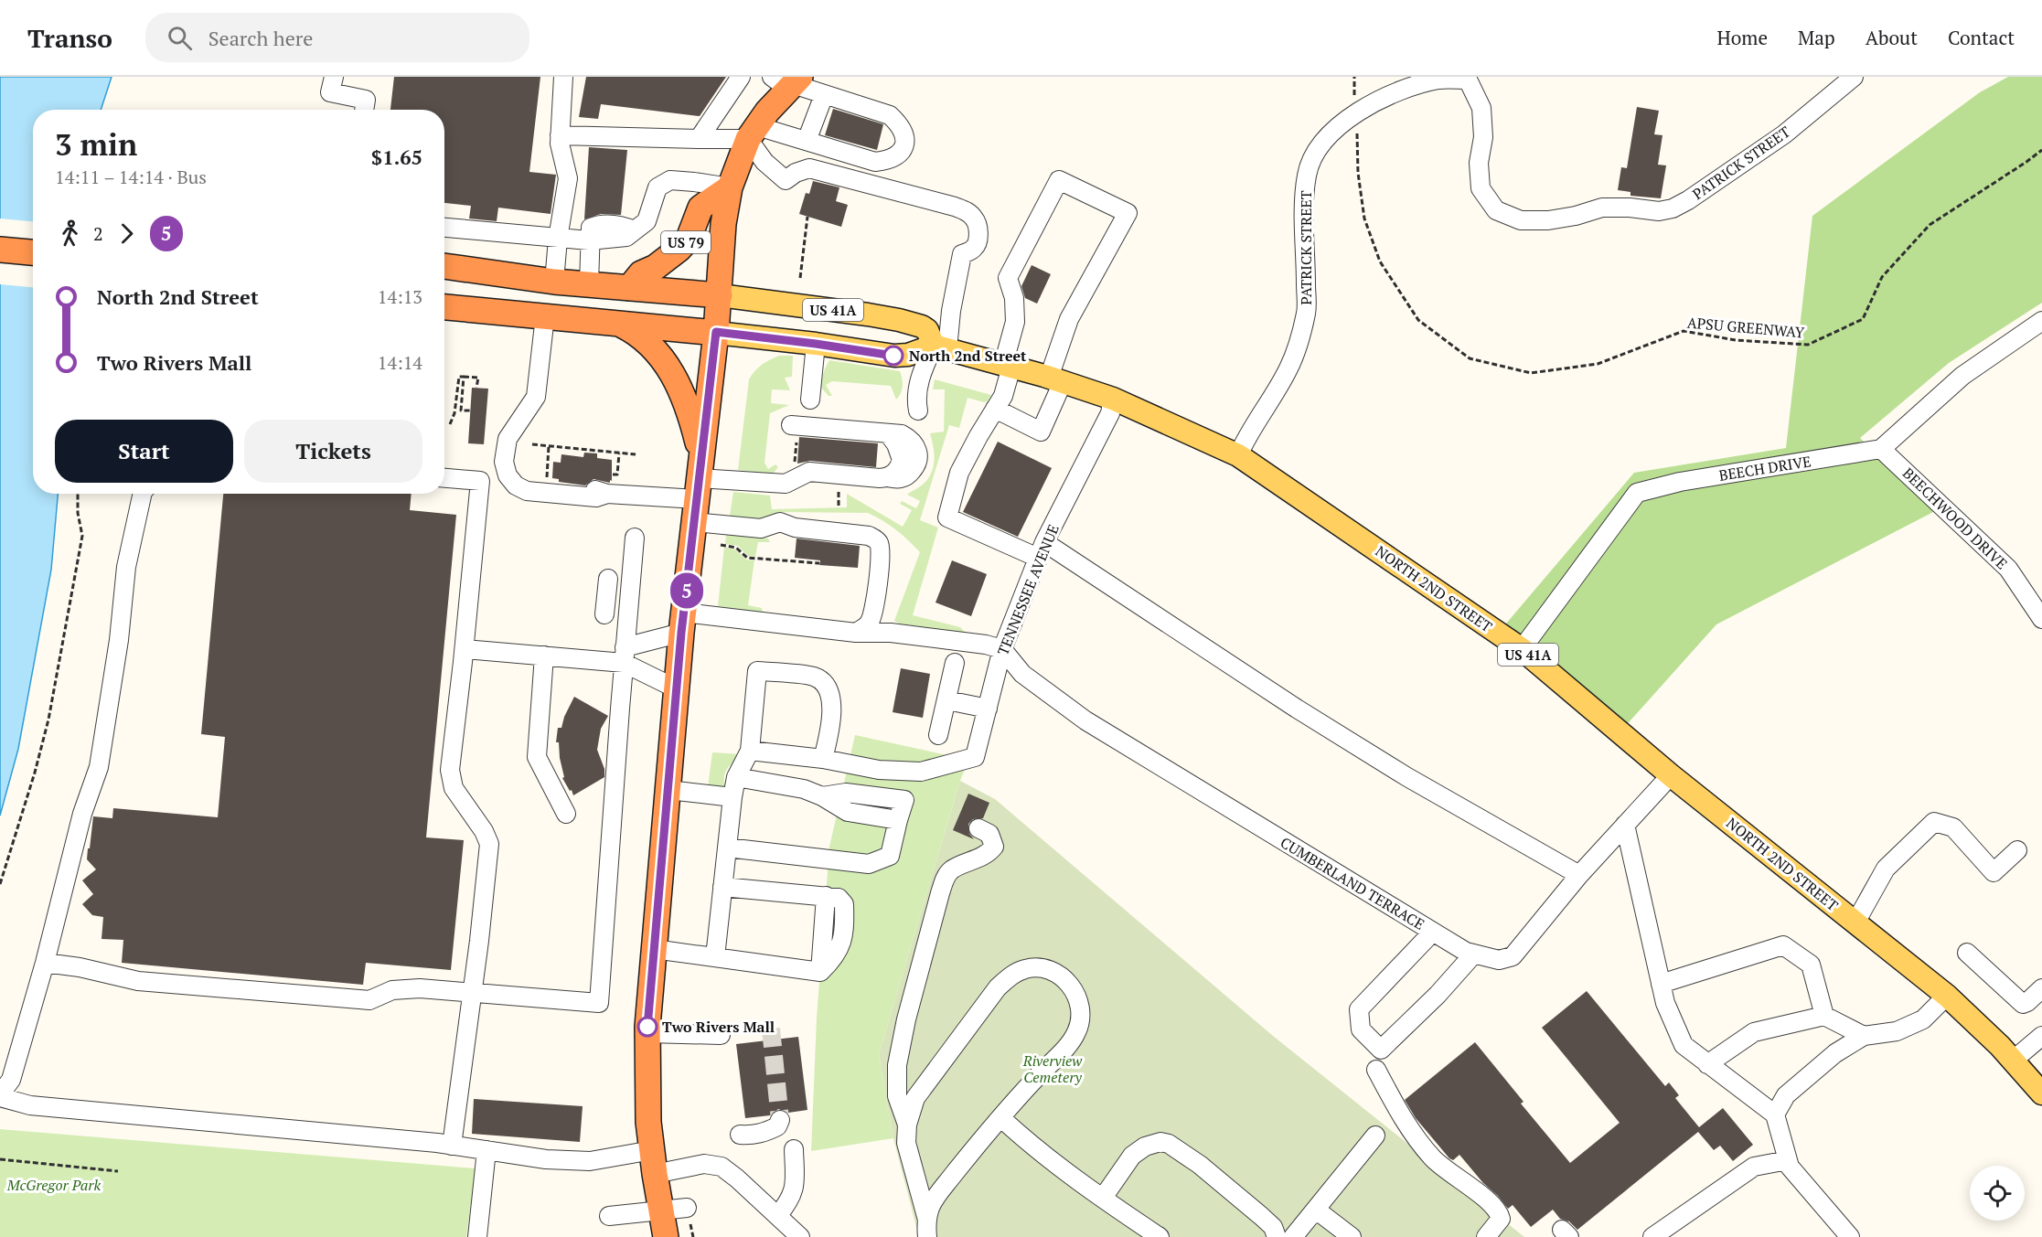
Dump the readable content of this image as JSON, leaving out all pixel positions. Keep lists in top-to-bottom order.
{
  "streets": {
    "highway": ["US 79", "US 41A"],
    "main road": ["NORTH 2ND STREET"],
    "street": [
      "PATRICK STREET",
      "BEECH DRIVE",
      "BEECHWOOD DRIVE",
      "TENNESSEE AVENUE",
      "CUMBERLAND TERRACE"
    ],
    "path": ["APSU GREENWAY"]
  },
  "crossings": [
    ["PATRICK STREET", "APSU GREENWAY"],
    ["PATRICK STREET", "NORTH 2ND STREET"],
    ["US 79", "US 41A"],
    ["US 41A", "NORTH 2ND STREET"],
    ["BEECH DRIVE", "BEECHWOOD DRIVE"],
    ["BEECH DRIVE", "NORTH 2ND STREET"],
    ["NORTH 2ND STREET", "TENNESSEE AVENUE"],
    ["NORTH 2ND STREET", "CUMBERLAND TERRACE"],
    ["TENNESSEE AVENUE", "CUMBERLAND TERRACE"]
  ],
  "parks": ["Riverview Cemetery", "McGregor Park"],
  "places": ["North 2nd Street", "Two Rivers Mall"],
  "lines": ["bus line 5"],
  "page": {
    "header": "Transo",
    "search": "Search here",
    "nav": [
      "Home",
      "Map",
      "About",
      "Contact"
    ],
    "on_map": "5",
    "heading": ["3 min", "14:11 – 14:14 · Bus", "$1.65"],
    "legs": ["2", "5"],
    "list": [
      {
        "name": "North 2nd Street",
        "value": "14:13"
      },
      {
        "name": "Two Rivers Mall",
        "value": "14:14"
      }
    ],
    "buttons": ["Start", "Tickets"]
  }
}
